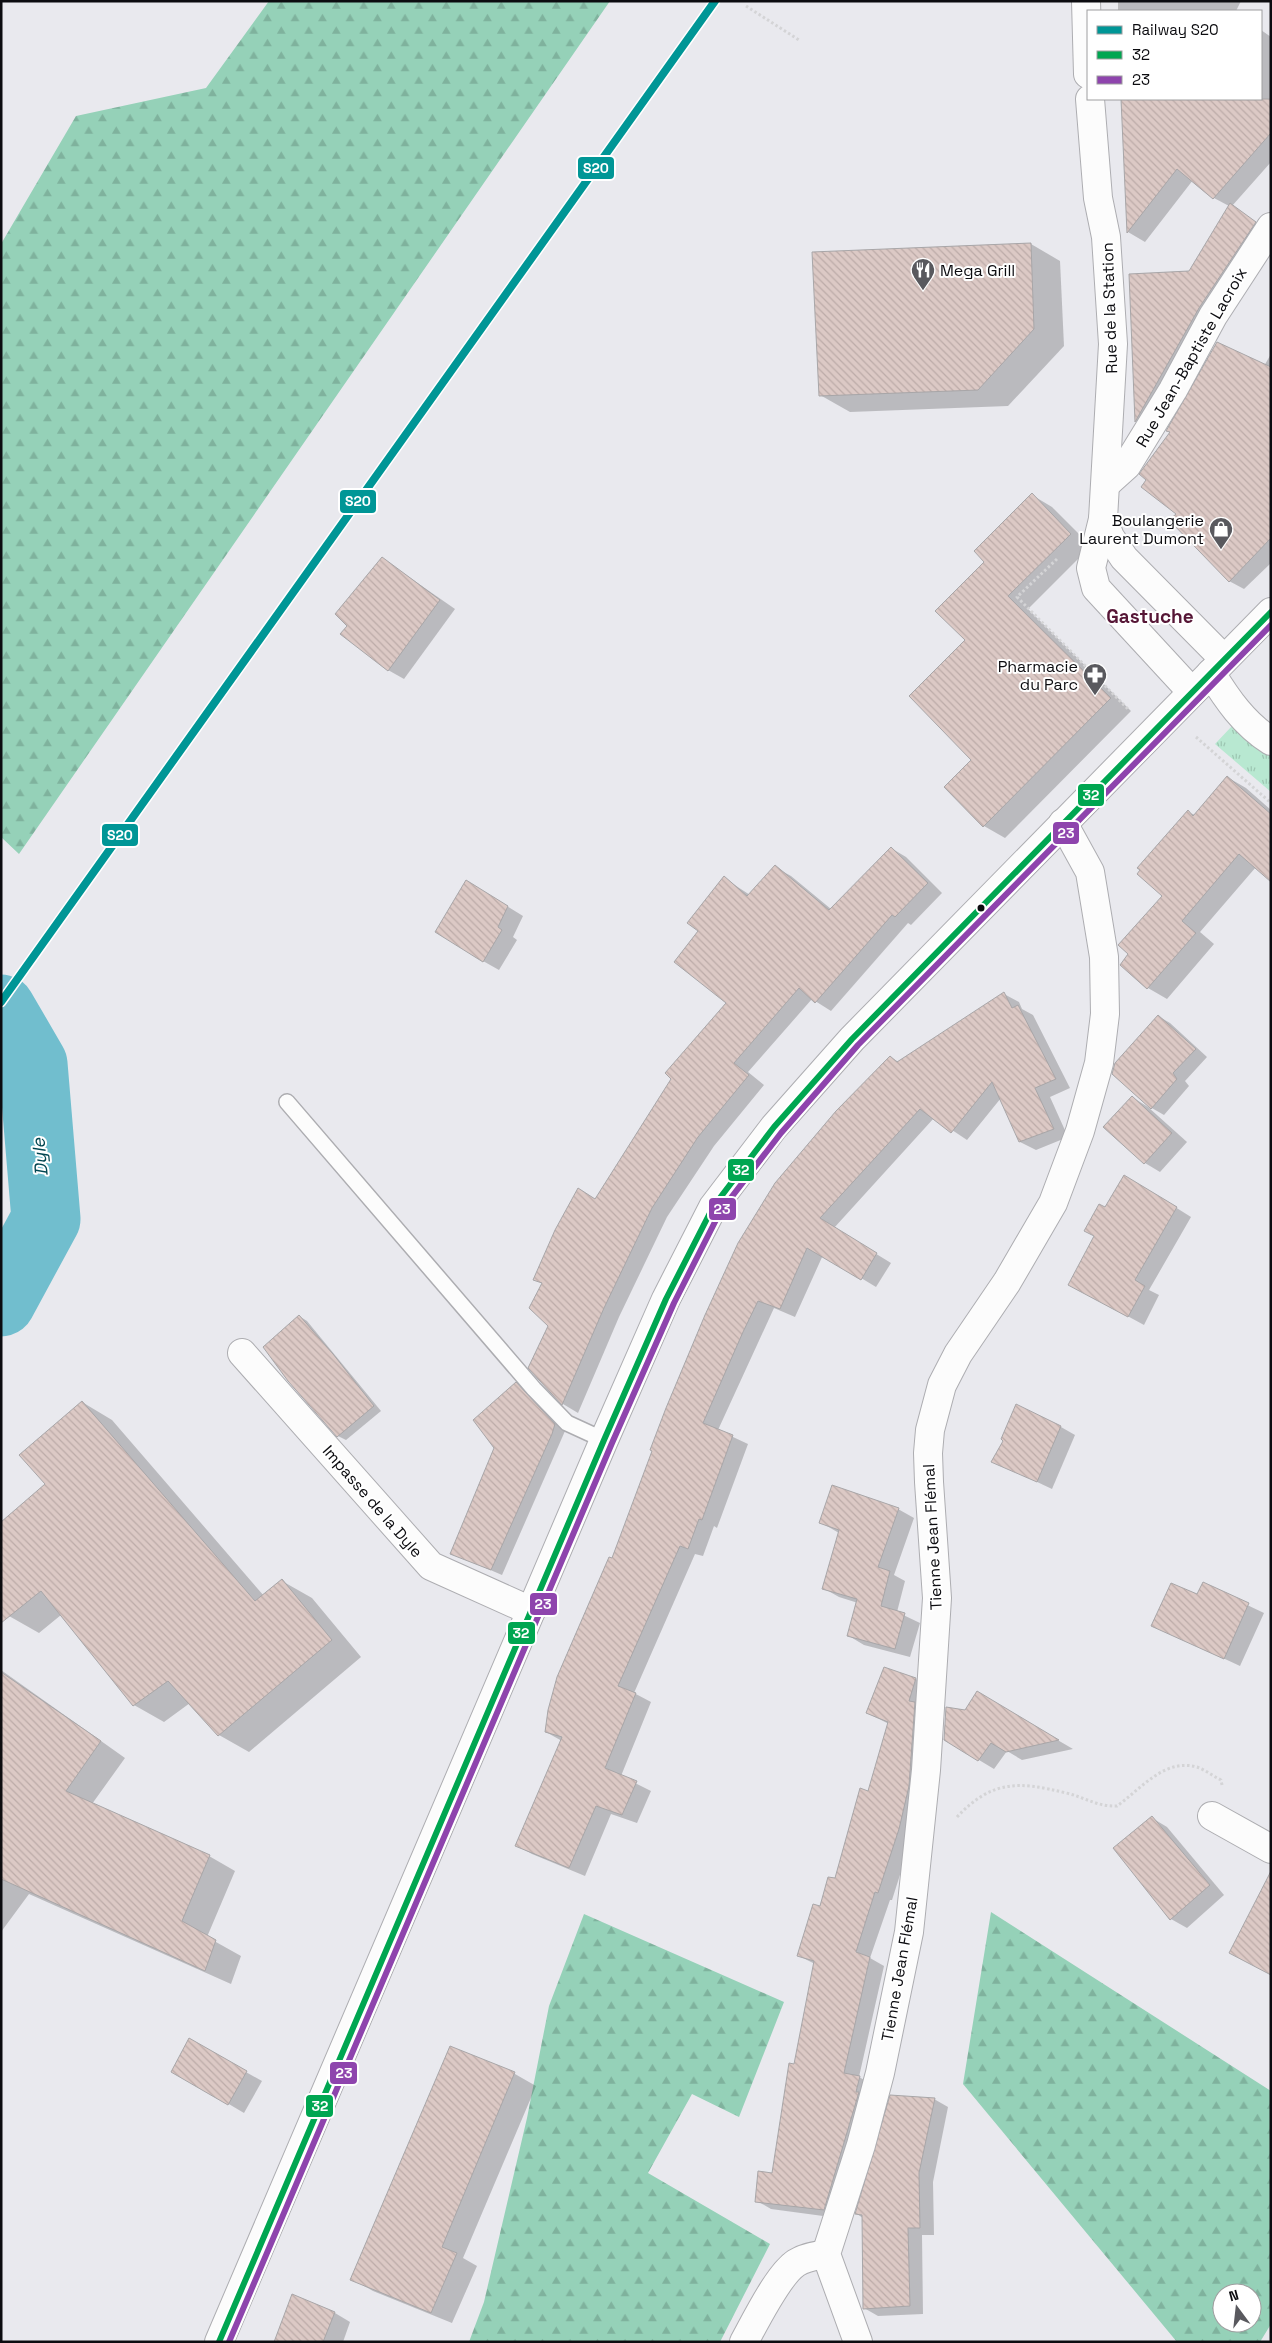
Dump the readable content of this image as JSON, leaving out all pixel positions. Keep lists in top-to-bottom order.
{
  "streets": {
    "street": [
      "Rue de la Station",
      "Rue Jean-Baptiste Lacroix",
      "Impasse de la Dyle",
      "Tienne Jean Flémal"
    ]
  },
  "crossings": [
    ["Rue de la Station", "Rue Jean-Baptiste Lacroix"]
  ],
  "districts": ["Gastuche"],
  "water": ["Dyle"],
  "places": {
    "restaurant": ["Mega Grill"],
    "shop": ["Boulangerie Laurent Dumont"],
    "pharmacy": ["Pharmacie du Parc"]
  },
  "lines": ["rail line S20", "transit line 32", "transit line 23"],
  "legend": ["Railway S20", "32", "23"],
  "north": "top"
}
